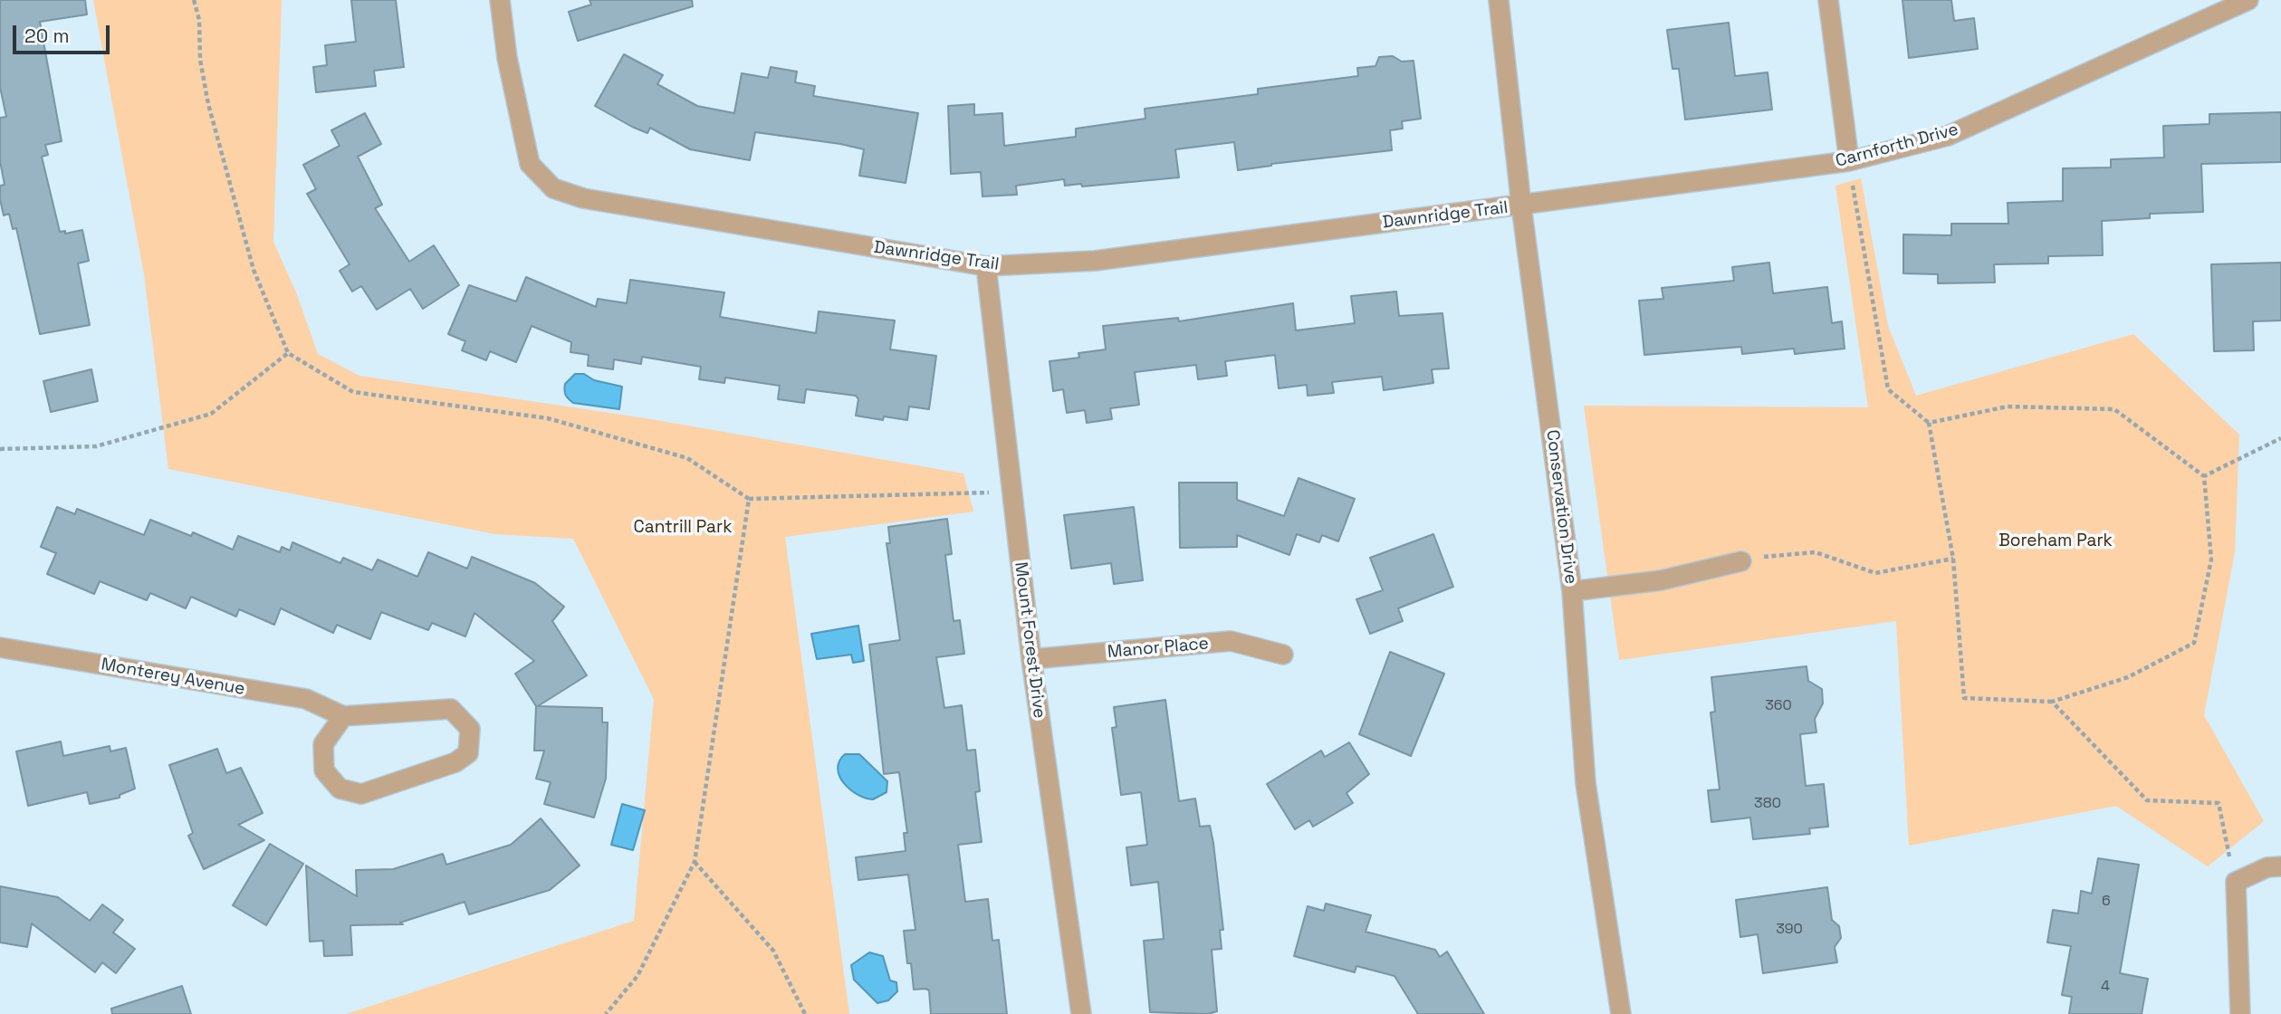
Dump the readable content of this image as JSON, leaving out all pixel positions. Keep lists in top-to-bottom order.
{
  "streets": {
    "street": [
      "Carnforth Drive",
      "Dawnridge Trail",
      "Conservation Drive",
      "Mount Forest Drive",
      "Manor Place",
      "Monterey Avenue"
    ]
  },
  "crossings": [
    ["Carnforth Drive", "Dawnridge Trail"],
    ["Carnforth Drive", "Conservation Drive"],
    ["Dawnridge Trail", "Conservation Drive"],
    ["Dawnridge Trail", "Mount Forest Drive"],
    ["Mount Forest Drive", "Manor Place"]
  ],
  "parks": ["Cantrill Park", "Boreham Park"],
  "house_numbers": [
    "360",
    "380",
    "6",
    "390",
    "4"
  ],
  "scale_bar": "20 m"
}
